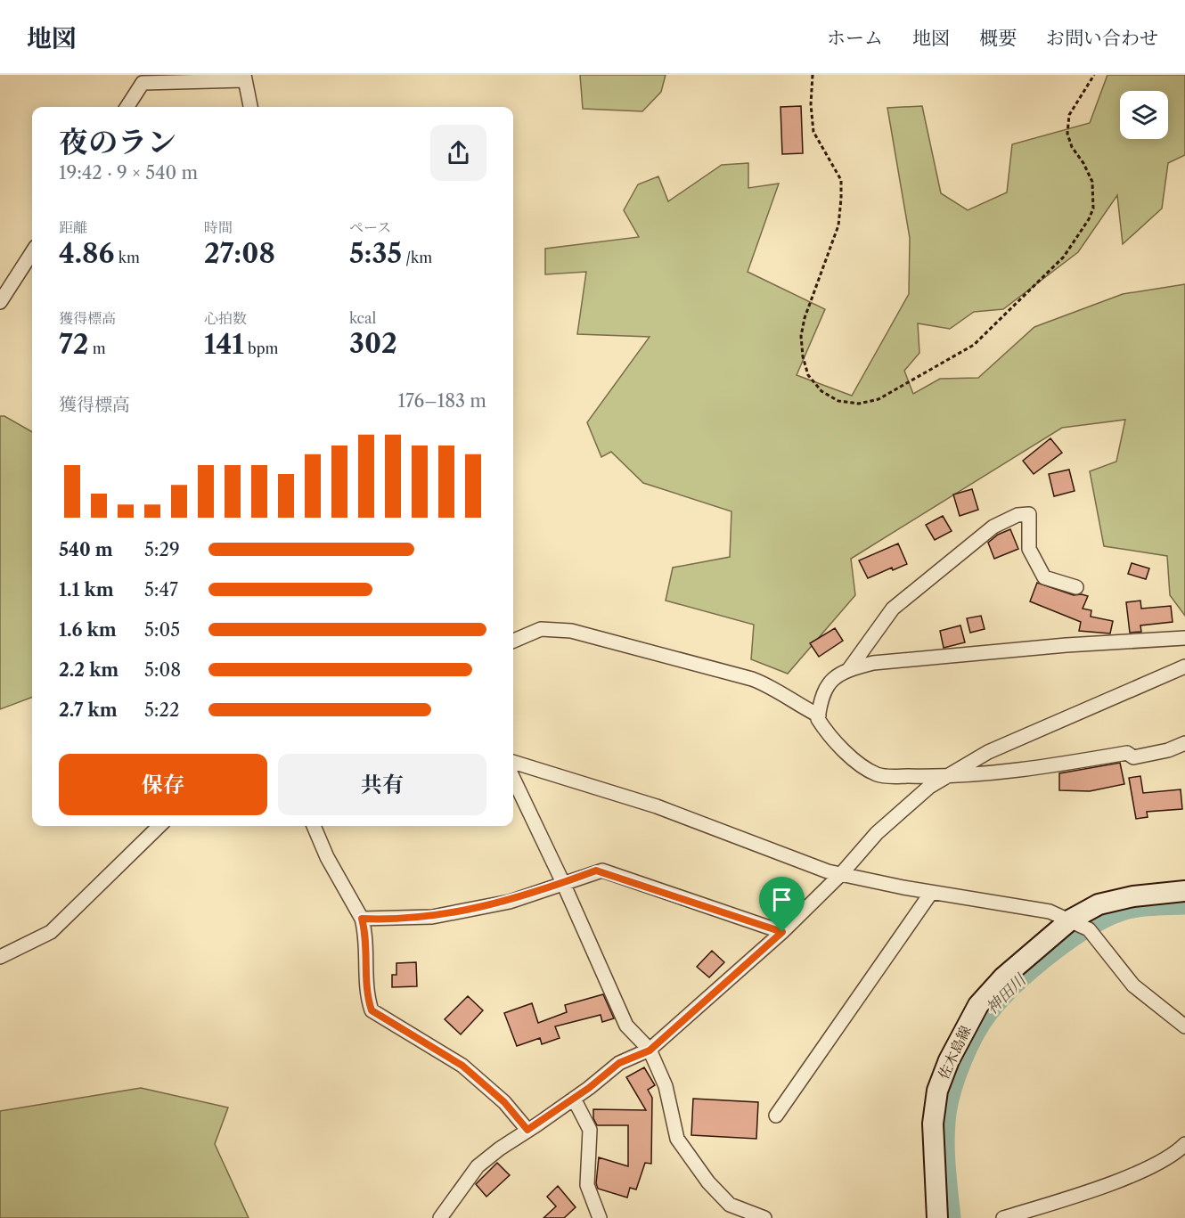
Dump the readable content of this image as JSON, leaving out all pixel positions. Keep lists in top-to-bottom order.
{
  "streets": {
    "main road": ["佐木島線"]
  },
  "water": ["神田川"],
  "page": {
    "header": "地図",
    "nav": [
      "ホーム",
      "地図",
      "概要",
      "お問い合わせ"
    ],
    "heading": ["夜のラン", "19:42 · 9 × 540 m"],
    "stats": [
      ["距離", "4.86 km"],
      ["時間", "27:08"],
      ["ペース", "5:35 /km"],
      ["獲得標高", "72 m"],
      ["心拍数", "141 bpm"],
      ["kcal", "302"]
    ],
    "chart": ["獲得標高", "176–183 m"],
    "list": [
      {
        "name": "540 m",
        "note": "5:29"
      },
      {
        "name": "1.1 km",
        "note": "5:47"
      },
      {
        "name": "1.6 km",
        "note": "5:05"
      },
      {
        "name": "2.2 km",
        "note": "5:08"
      },
      {
        "name": "2.7 km",
        "note": "5:22"
      }
    ],
    "buttons": ["保存", "共有"]
  }
}
